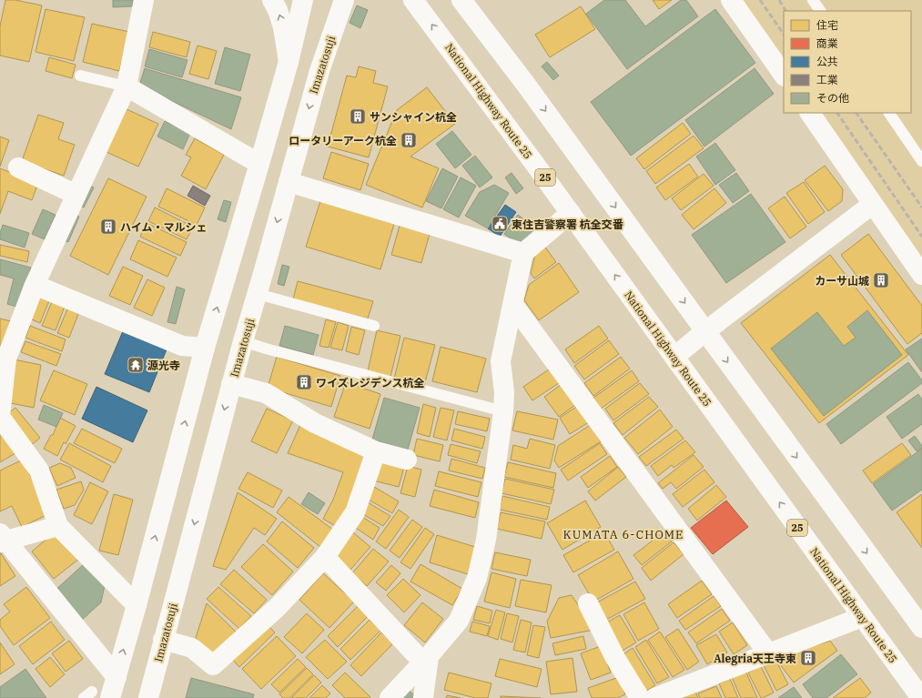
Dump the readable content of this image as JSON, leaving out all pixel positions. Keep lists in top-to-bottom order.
{
  "streets": {
    "main road": ["Imazatosuji", "National Highway Route 25", "25"]
  },
  "districts": ["KUMATA 6-CHOME"],
  "places": {
    "building": [
      "サンシャイン杭全",
      "ロータリーアーク杭全",
      "ハイム・マルシェ",
      "カーサ山城",
      "ワイズレジデンス杭全",
      "Alegria天王寺東"
    ],
    "public building": ["東住吉警察署 杭全交番"],
    "temple": ["源光寺"]
  },
  "legend": [
    "住宅",
    "商業",
    "公共",
    "工業",
    "その他"
  ]
}
